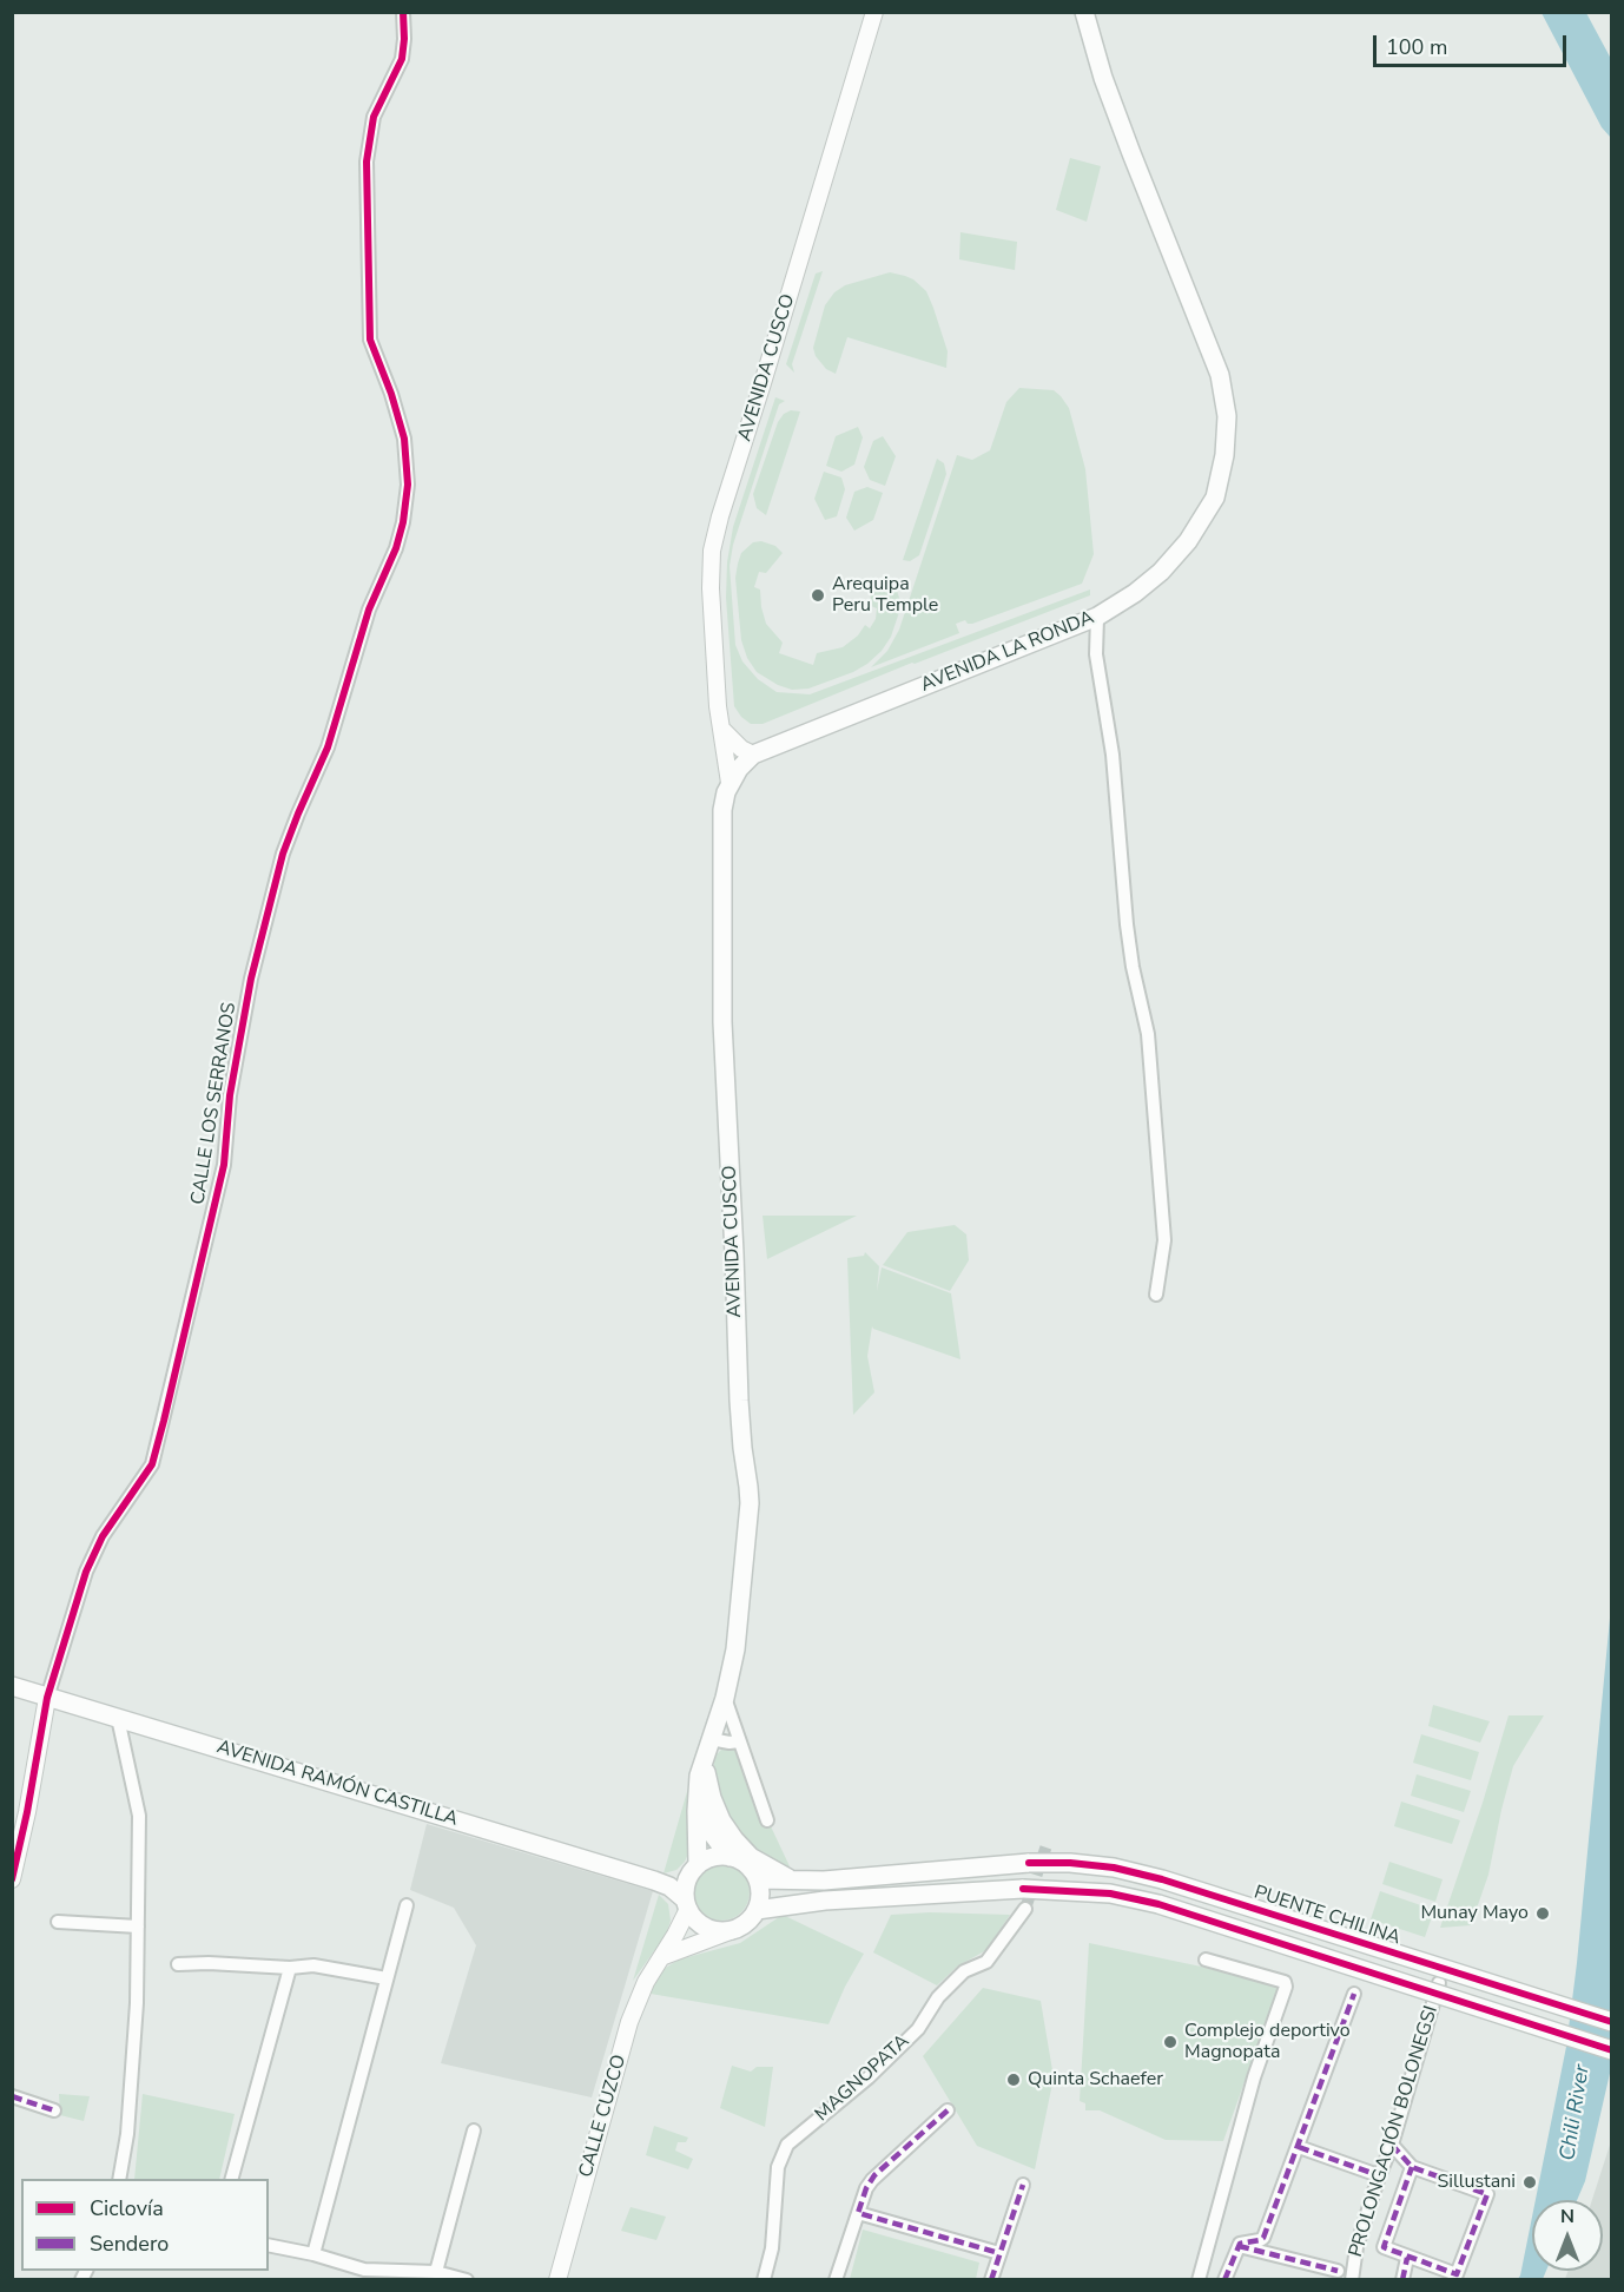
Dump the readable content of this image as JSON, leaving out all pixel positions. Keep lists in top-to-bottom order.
{
  "streets": {
    "main road": [
      "AVENIDA CUSCO",
      "AVENIDA LA RONDA",
      "AVENIDA RAMÓN CASTILLA",
      "PUENTE CHILINA"
    ],
    "street": [
      "CALLE LOS SERRANOS",
      "MAGNOPATA",
      "CALLE CUZCO",
      "PROLONGACIÓN BOLONEGSI"
    ]
  },
  "crossings": [
    ["AVENIDA CUSCO", "AVENIDA LA RONDA"],
    ["AVENIDA CUSCO", "AVENIDA RAMÓN CASTILLA"],
    ["AVENIDA CUSCO", "PUENTE CHILINA"],
    ["AVENIDA CUSCO", "CALLE CUZCO"],
    ["CALLE LOS SERRANOS", "AVENIDA RAMÓN CASTILLA"],
    ["AVENIDA RAMÓN CASTILLA", "PUENTE CHILINA"],
    ["AVENIDA RAMÓN CASTILLA", "CALLE CUZCO"],
    ["PUENTE CHILINA", "CALLE CUZCO"]
  ],
  "water": ["Chili River"],
  "places": [
    "Arequipa Peru Temple",
    "Munay Mayo",
    "Complejo deportivo Magnopata",
    "Quinta Schaefer",
    "Sillustani"
  ],
  "legend": ["Ciclovía", "Sendero"],
  "scale_bar": "100 m",
  "north": "top"
}
